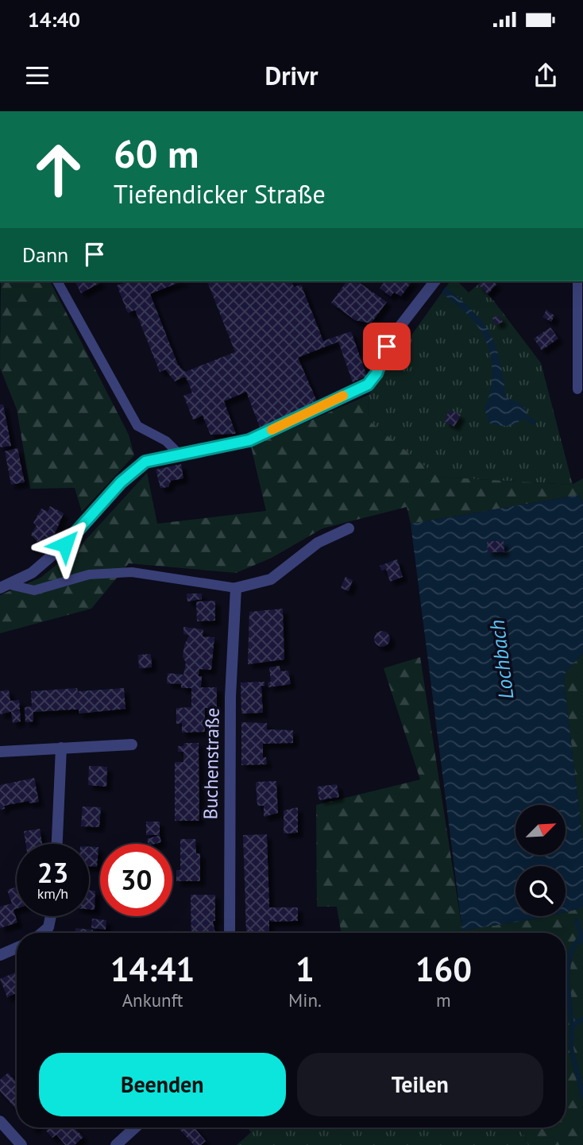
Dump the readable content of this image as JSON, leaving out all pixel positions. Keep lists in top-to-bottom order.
{
  "streets": {
    "street": ["Buchenstraße"]
  },
  "water": ["Lochbach"],
  "north": "top right",
  "page": {
    "status": "14:40",
    "header": "Drivr",
    "turn": ["60 m", "Tiefendicker Straße"],
    "then": "Dann",
    "speed": "23 km/h",
    "limit": "30",
    "eta": [
      "14:41",
      "Ankunft",
      "1",
      "Min.",
      "160",
      "m"
    ],
    "buttons": ["Beenden", "Teilen"]
  }
}
